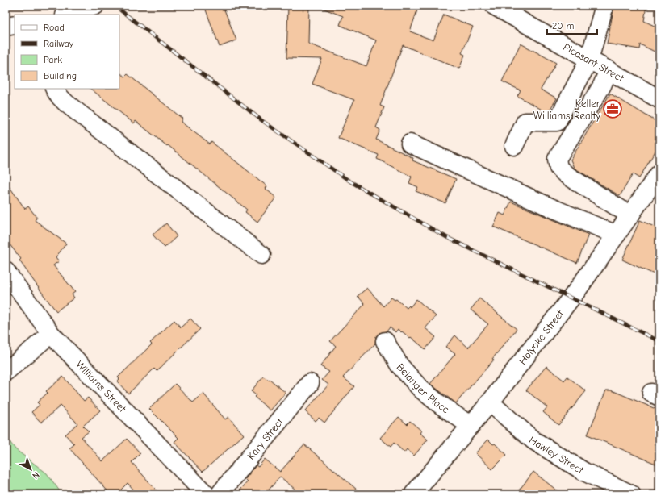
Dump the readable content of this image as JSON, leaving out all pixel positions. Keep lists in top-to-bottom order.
{
  "streets": {
    "street": [
      "Pleasant Street",
      "Holyoke Street",
      "Williams Street",
      "Belanger Place",
      "Kary Street",
      "Hawley Street"
    ]
  },
  "crossings": [
    ["Holyoke Street", "Belanger Place"],
    ["Holyoke Street", "Hawley Street"]
  ],
  "places": {
    "office": ["Keller Williams Realty"]
  },
  "legend": [
    "Road",
    "Railway",
    "Park",
    "Building"
  ],
  "scale_bar": "20 m",
  "north": "bottom right"
}
